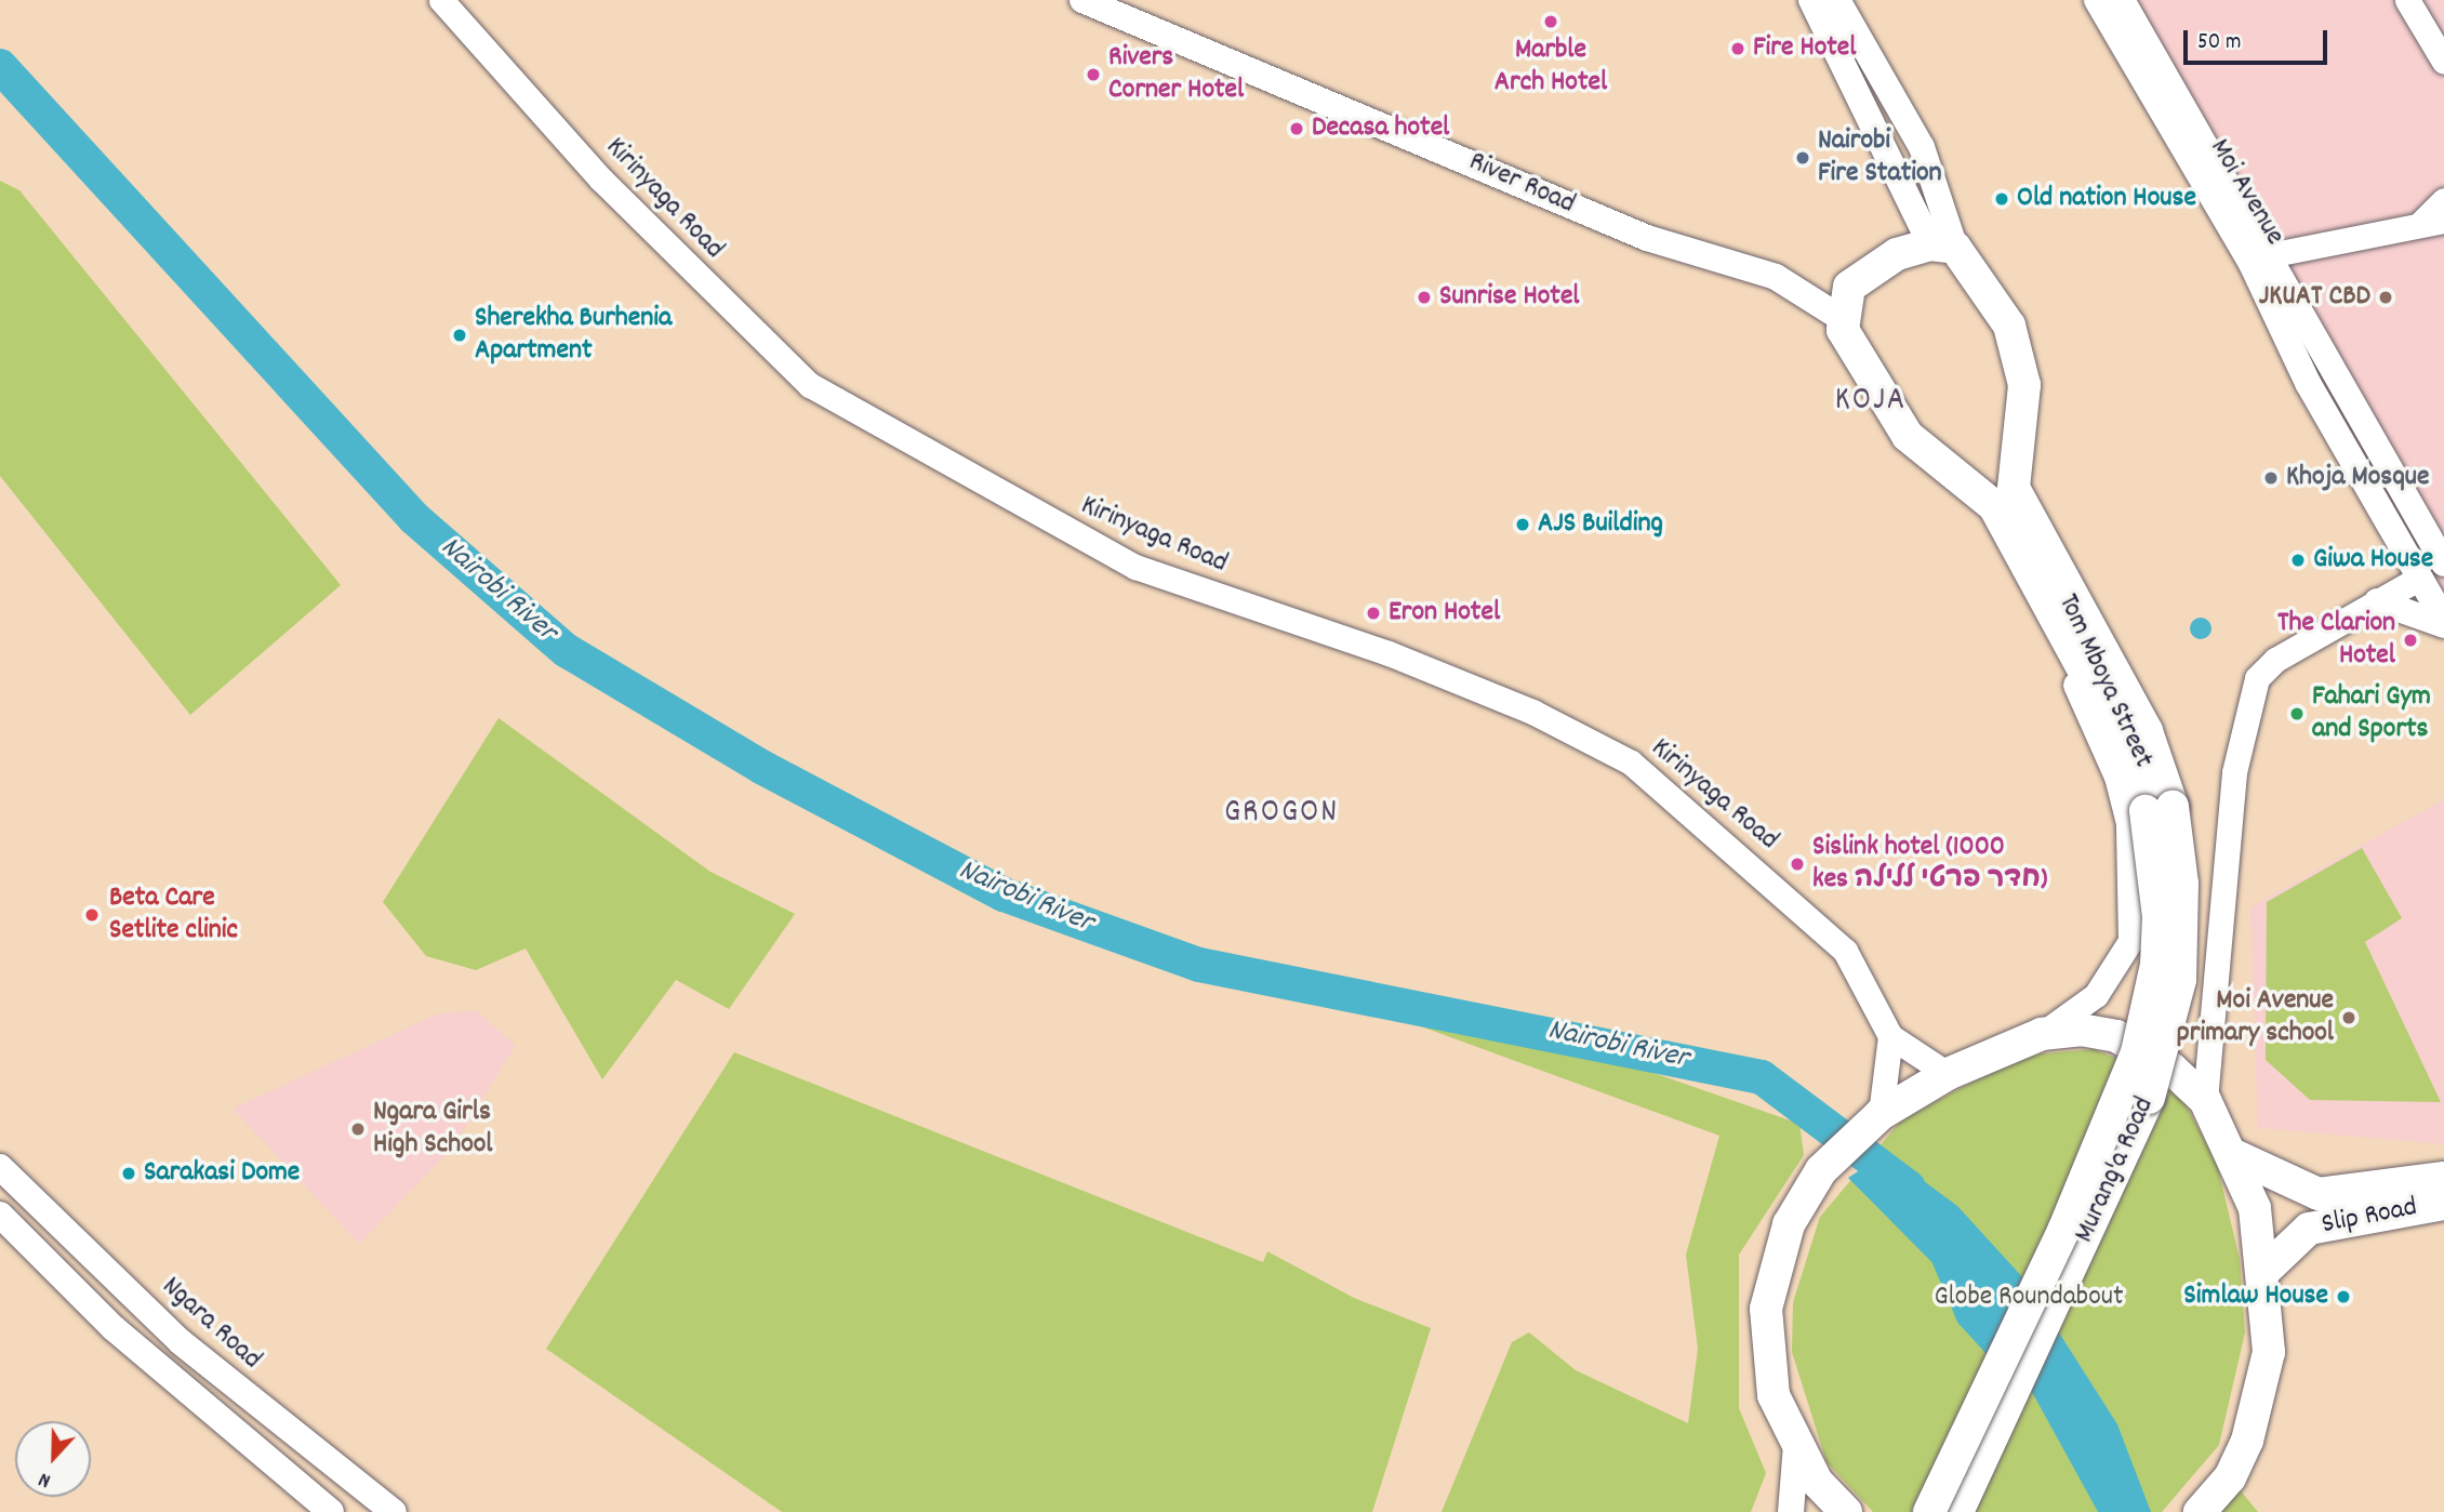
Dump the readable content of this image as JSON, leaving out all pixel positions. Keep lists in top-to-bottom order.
{
  "streets": {
    "highway": ["Murang'a Road", "Slip Road"],
    "main road": ["River Road", "Moi Avenue", "Ngara Road"],
    "street": ["Kirinyaga Road", "Tom Mboya Street"]
  },
  "districts": ["KOJA", "GROGON"],
  "water": ["Nairobi River"],
  "parks": ["Globe Roundabout"],
  "places": [
    "Marble Arch Hotel",
    "Fire Hotel",
    "Rivers Corner Hotel",
    "Decasa hotel",
    "Nairobi Fire Station",
    "Old nation House",
    "Sunrise Hotel",
    "JKUAT CBD",
    "Sherekha Burhenia Apartment",
    "Khoja Mosque",
    "AJS Building",
    "Giwa House",
    "Eron Hotel",
    "The Clarion Hotel",
    "Fahari Gym and Sports",
    "Sislink hotel (1000 kes חדר פרטי ללילה)",
    "Beta Care Setlite clinic",
    "Moi Avenue primary school",
    "Ngara Girls High School",
    "Sarakasi Dome",
    "Simlaw House"
  ],
  "scale_bar": "50 m",
  "north": "bottom"
}
